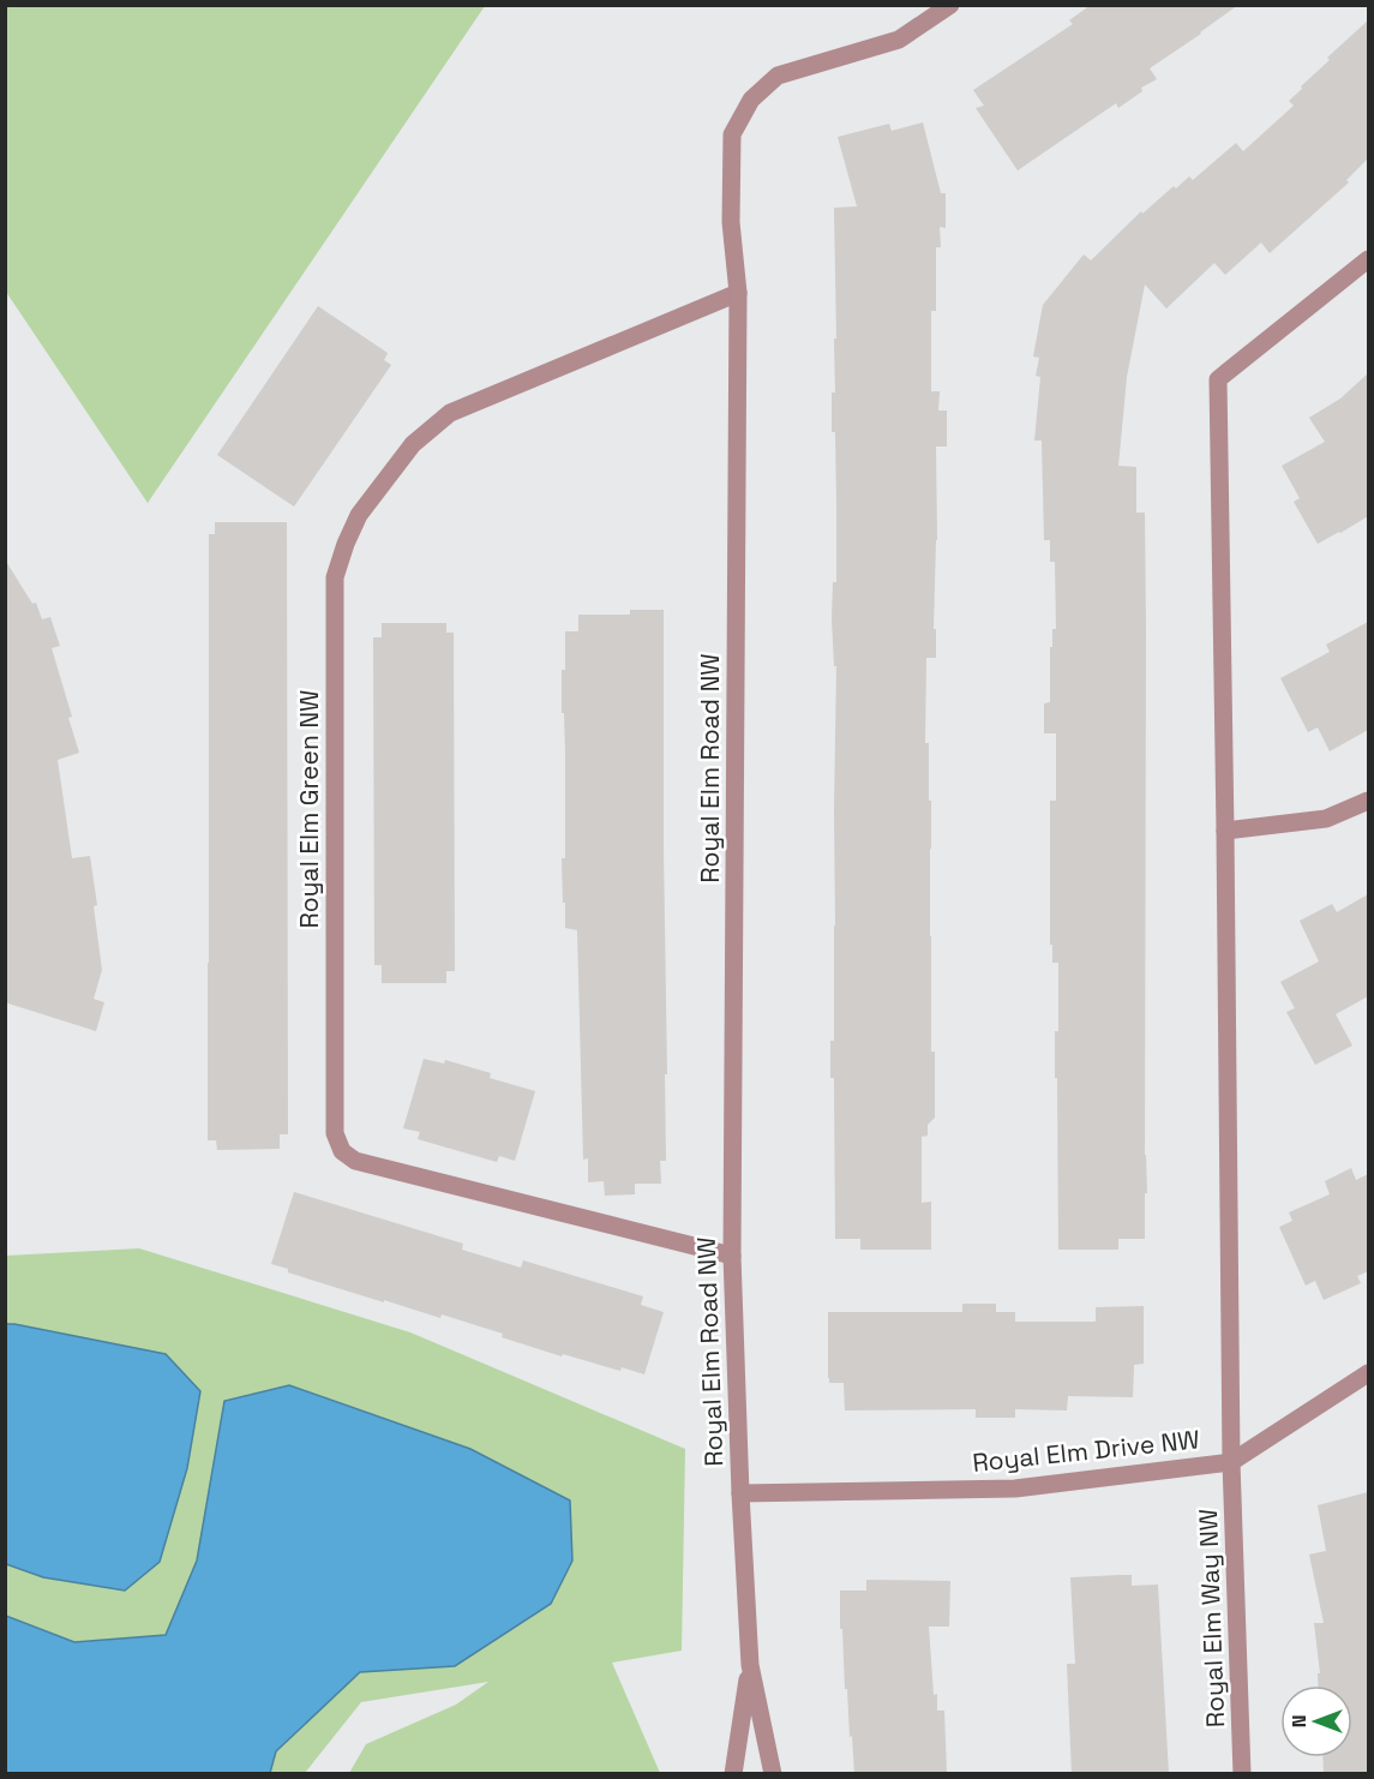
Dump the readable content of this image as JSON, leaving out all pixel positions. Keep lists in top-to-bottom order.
{
  "streets": {
    "street": [
      "Royal Elm Road NW",
      "Royal Elm Green NW",
      "Royal Elm Drive NW",
      "Royal Elm Way NW"
    ]
  },
  "crossings": [
    ["Royal Elm Road NW", "Royal Elm Green NW"],
    ["Royal Elm Road NW", "Royal Elm Drive NW"],
    ["Royal Elm Drive NW", "Royal Elm Way NW"]
  ],
  "north": "left"
}
